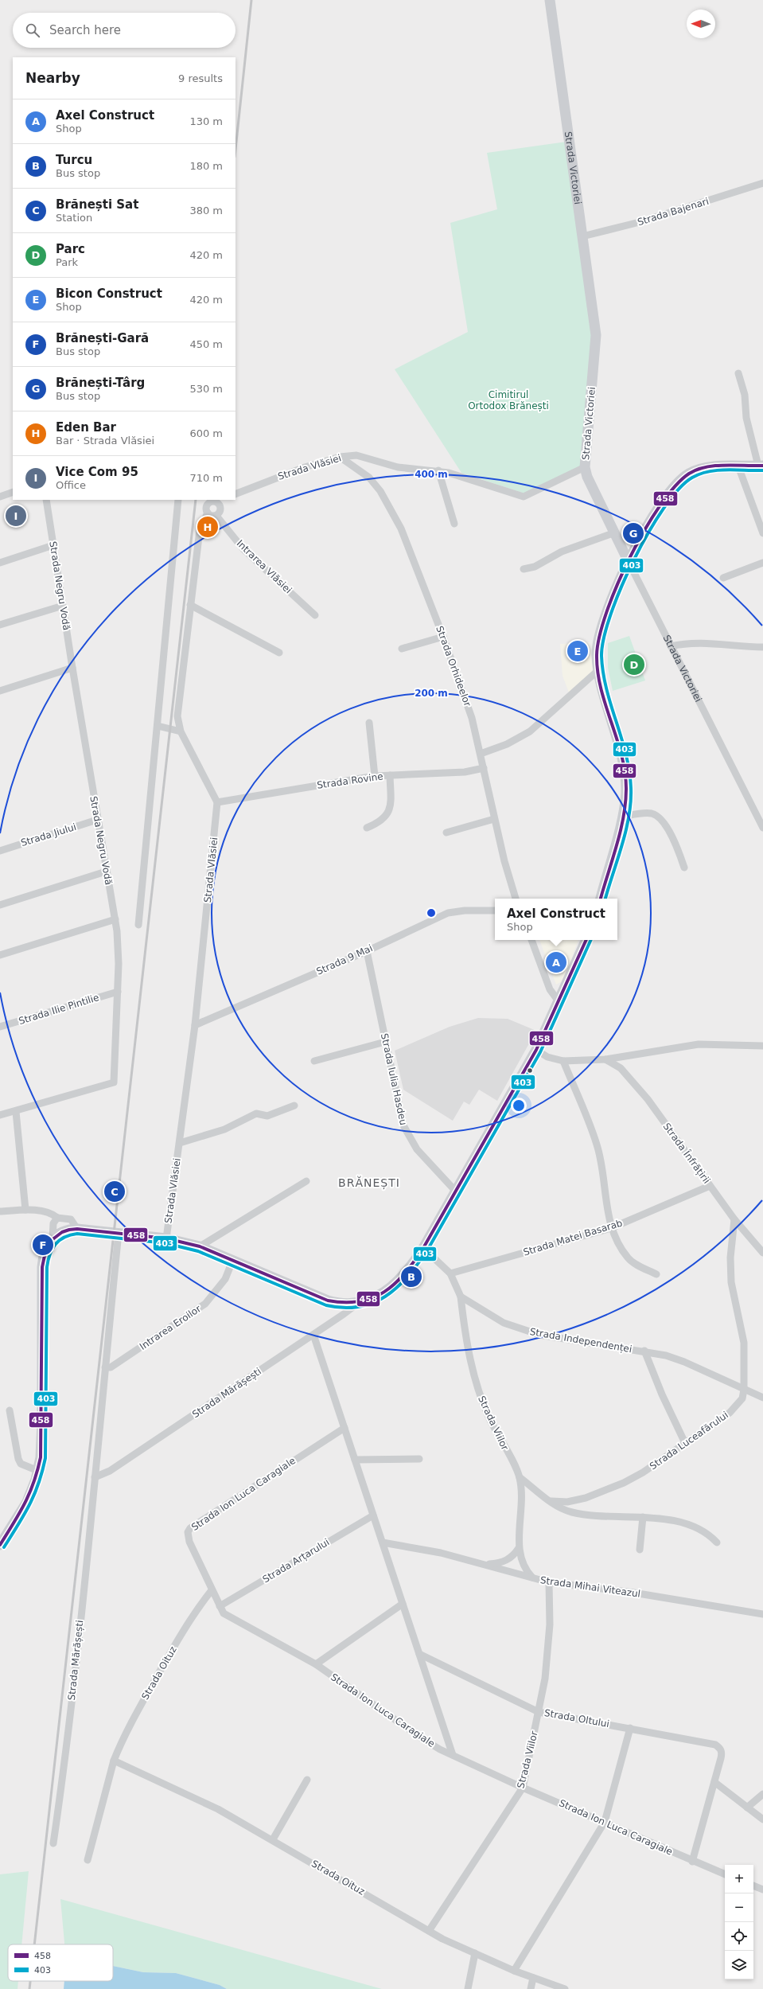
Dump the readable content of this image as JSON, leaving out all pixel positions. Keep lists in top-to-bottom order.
{
  "streets": {
    "main road": ["Strada Victoriei"],
    "street": [
      "Strada Bajenari",
      "Strada Vlăsiei",
      "Intrarea Vlăsiei",
      "Strada Negru Vodă",
      "Strada Orhideelor",
      "Strada Rovine",
      "Strada Jiului",
      "Strada 9 Mai",
      "Strada Ilie Pintilie",
      "Strada Iulia Hasdeu",
      "Strada Înfrățirii",
      "Strada Matei Basarab",
      "Intrarea Eroilor",
      "Strada Independenței",
      "Strada Mărășești",
      "Strada Viilor",
      "Strada Luceafărului",
      "Strada Ion Luca Caragiale",
      "Strada Arțarului",
      "Strada Mihai Viteazul",
      "Strada Oituz",
      "Strada Oltului"
    ]
  },
  "crossings": [
    ["Strada Victoriei", "Strada Bajenari"],
    ["Strada Victoriei", "Strada Vlăsiei"],
    ["Strada Vlăsiei", "Strada Orhideelor"],
    ["Strada Vlăsiei", "Strada Rovine"],
    ["Strada Vlăsiei", "Strada 9 Mai"],
    ["Strada Negru Vodă", "Strada Jiului"],
    ["Strada Negru Vodă", "Strada Ilie Pintilie"],
    ["Strada Orhideelor", "Strada Rovine"],
    ["Strada 9 Mai", "Strada Iulia Hasdeu"],
    ["Strada Înfrățirii", "Strada Matei Basarab"],
    ["Strada Înfrățirii", "Strada Luceafărului"],
    ["Intrarea Eroilor", "Strada Mărășești"],
    ["Strada Independenței", "Strada Viilor"],
    ["Strada Independenței", "Strada Luceafărului"],
    ["Strada Mărășești", "Strada Ion Luca Caragiale"],
    ["Strada Viilor", "Strada Ion Luca Caragiale"],
    ["Strada Viilor", "Strada Mihai Viteazul"],
    ["Strada Viilor", "Strada Oituz"],
    ["Strada Viilor", "Strada Oltului"],
    ["Strada Ion Luca Caragiale", "Strada Arțarului"],
    ["Strada Ion Luca Caragiale", "Strada Mihai Viteazul"],
    ["Strada Ion Luca Caragiale", "Strada Oituz"],
    ["Strada Ion Luca Caragiale", "Strada Oltului"]
  ],
  "districts": ["BRĂNEȘTI"],
  "parks": ["Cimitirul Ortodox Brănești"],
  "lines": ["transit line 458", "transit line 403"],
  "legend": ["458", "403"],
  "north": "left",
  "page": {
    "search": "Search here",
    "heading": ["Nearby", "9 results"],
    "list": [
      {
        "mark": "A",
        "name": "Axel Construct",
        "note": "Shop",
        "value": "130 m"
      },
      {
        "mark": "B",
        "name": "Turcu",
        "note": "Bus stop",
        "value": "180 m"
      },
      {
        "mark": "C",
        "name": "Brănești Sat",
        "note": "Station",
        "value": "380 m"
      },
      {
        "mark": "D",
        "name": "Parc",
        "note": "Park",
        "value": "420 m"
      },
      {
        "mark": "E",
        "name": "Bicon Construct",
        "note": "Shop",
        "value": "420 m"
      },
      {
        "mark": "F",
        "name": "Brănești-Gară",
        "note": "Bus stop",
        "value": "450 m"
      },
      {
        "mark": "G",
        "name": "Brănești-Târg",
        "note": "Bus stop",
        "value": "530 m"
      },
      {
        "mark": "H",
        "name": "Eden Bar",
        "note": "Bar · Strada Vlăsiei",
        "value": "600 m"
      },
      {
        "mark": "I",
        "name": "Vice Com 95",
        "note": "Office",
        "value": "710 m"
      }
    ],
    "pins": [
      "I",
      "H",
      "G",
      "E",
      "D",
      "A",
      "C",
      "F",
      "B"
    ],
    "popup": ["Axel Construct", "Shop"],
    "map_buttons": ["+", "−"]
  },
  "rings": ["400 m", "200 m"]
}
